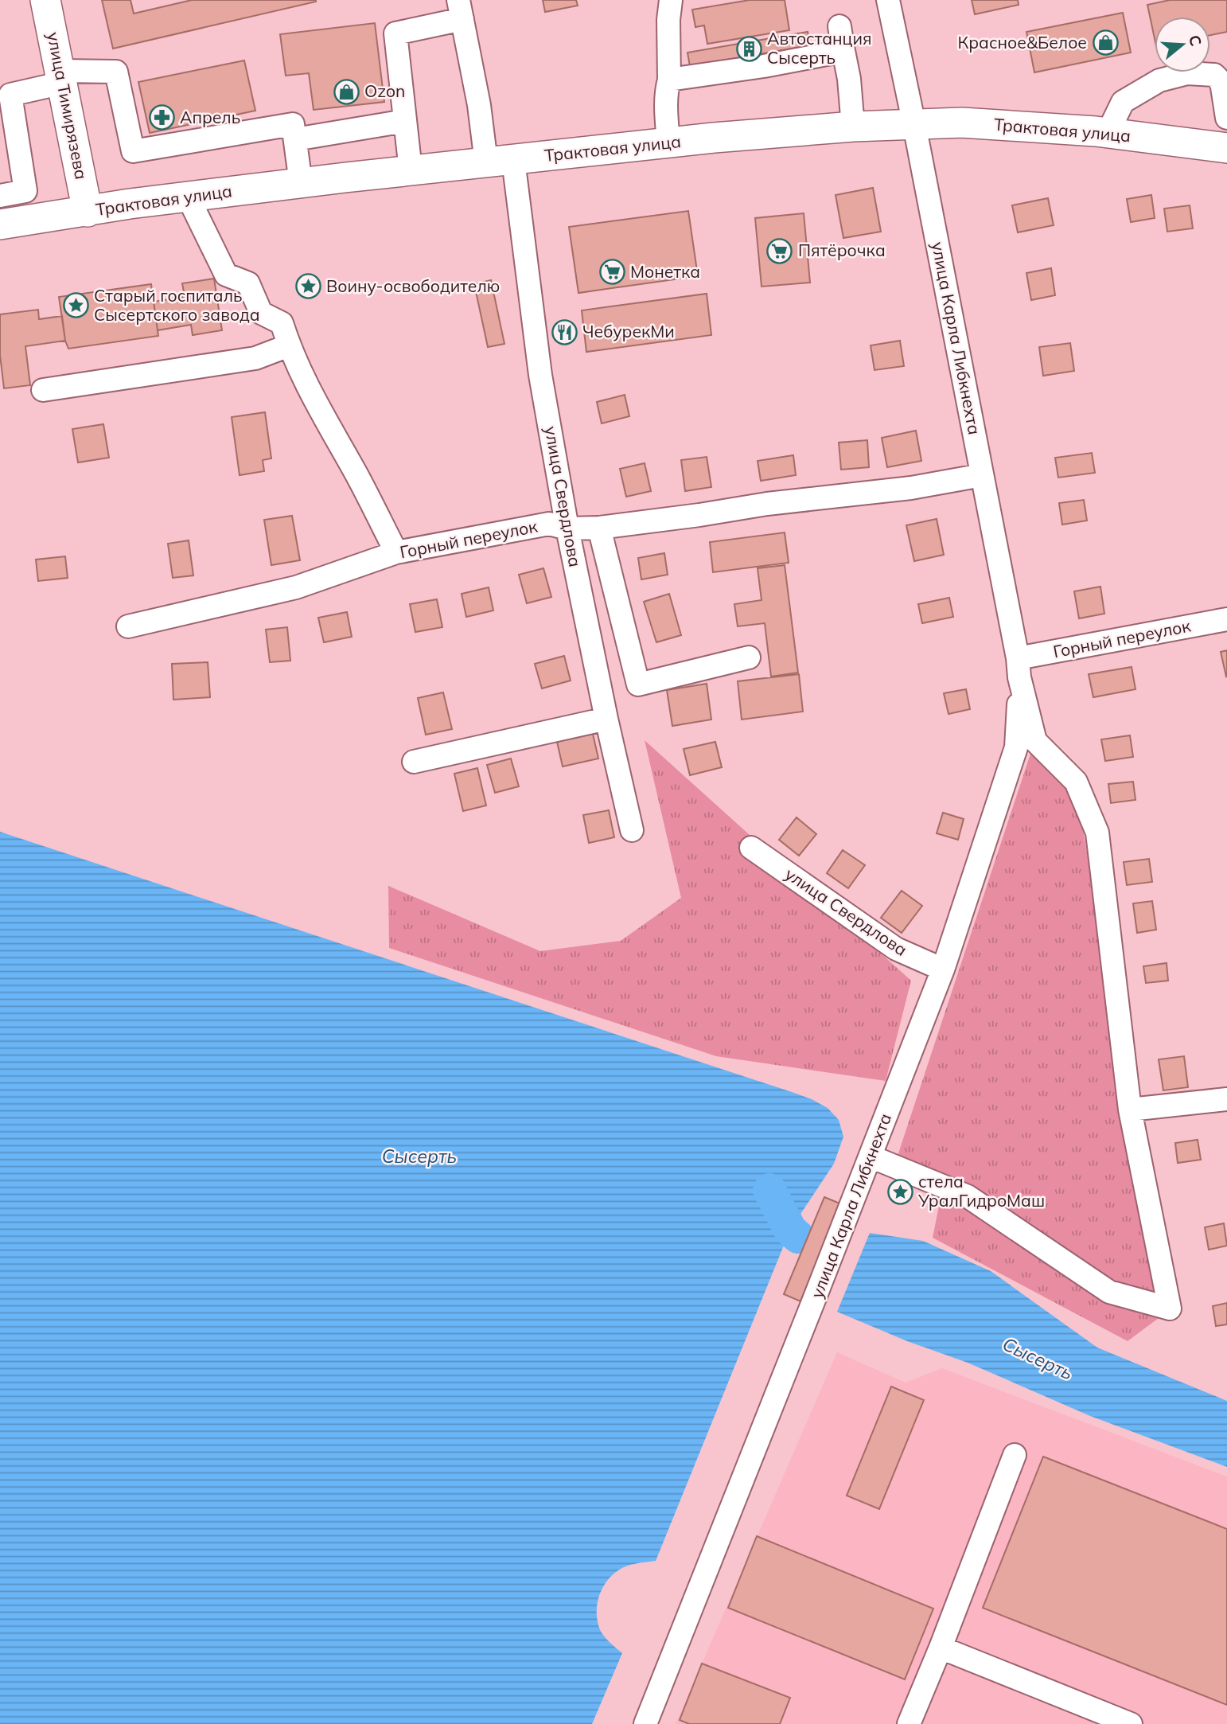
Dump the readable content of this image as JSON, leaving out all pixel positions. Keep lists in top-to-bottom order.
{
  "streets": {
    "main road": ["улица Тимирязева", "Трактовая улица"],
    "street": ["улица Карла Либкнехта", "улица Свердлова", "Горный переулок"]
  },
  "crossings": [
    ["улица Тимирязева", "Трактовая улица"],
    ["Трактовая улица", "улица Карла Либкнехта"],
    ["Трактовая улица", "улица Свердлова"],
    ["улица Карла Либкнехта", "улица Свердлова"],
    ["улица Карла Либкнехта", "Горный переулок"],
    ["улица Свердлова", "Горный переулок"]
  ],
  "water": ["Сысерть"],
  "places": {
    "shop": ["Красное&Белое", "Ozon"],
    "building": ["Автостанция Сысерть"],
    "pharmacy": ["Апрель"],
    "supermarket": ["Пятёрочка", "Монетка"],
    "place": ["Воину-освободителю", "Старый госпиталь Сысертского завода", "стела УралГидроМаш"],
    "restaurant": ["ЧебурекМи"]
  },
  "north": "right"
}
